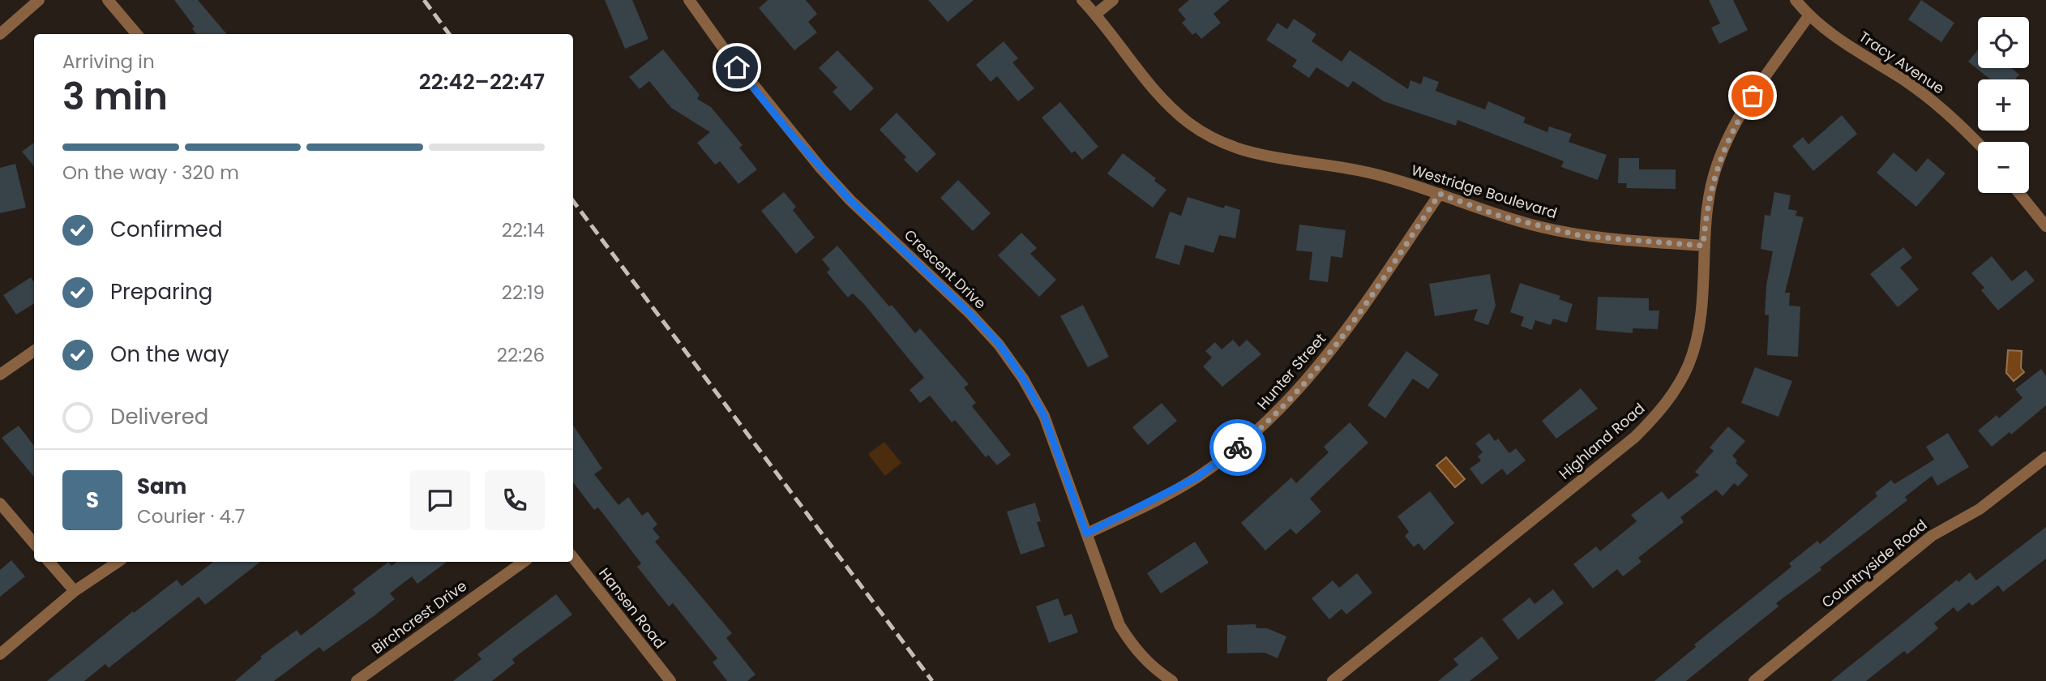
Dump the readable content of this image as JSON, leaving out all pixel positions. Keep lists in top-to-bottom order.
{
  "streets": {
    "street": [
      "Tracy Avenue",
      "Westridge Boulevard",
      "Crescent Drive",
      "Hunter Street",
      "Highland Road",
      "Countryside Road",
      "Hansen Road",
      "Birchcrest Drive"
    ]
  },
  "crossings": [
    ["Tracy Avenue", "Highland Road"],
    ["Westridge Boulevard", "Hunter Street"],
    ["Westridge Boulevard", "Highland Road"],
    ["Crescent Drive", "Hunter Street"]
  ],
  "page": {
    "map_buttons": ["+", "−"],
    "heading": ["3 min", "Arriving in", "22:42–22:47"],
    "panel": ["Sam", "Courier · 4.7"],
    "bar": "On the way · 320 m",
    "list": [
      ["Confirmed", "22:14"],
      ["Preparing", "22:19"],
      ["On the way", "22:26"],
      "Delivered"
    ],
    "round": "S"
  }
}
